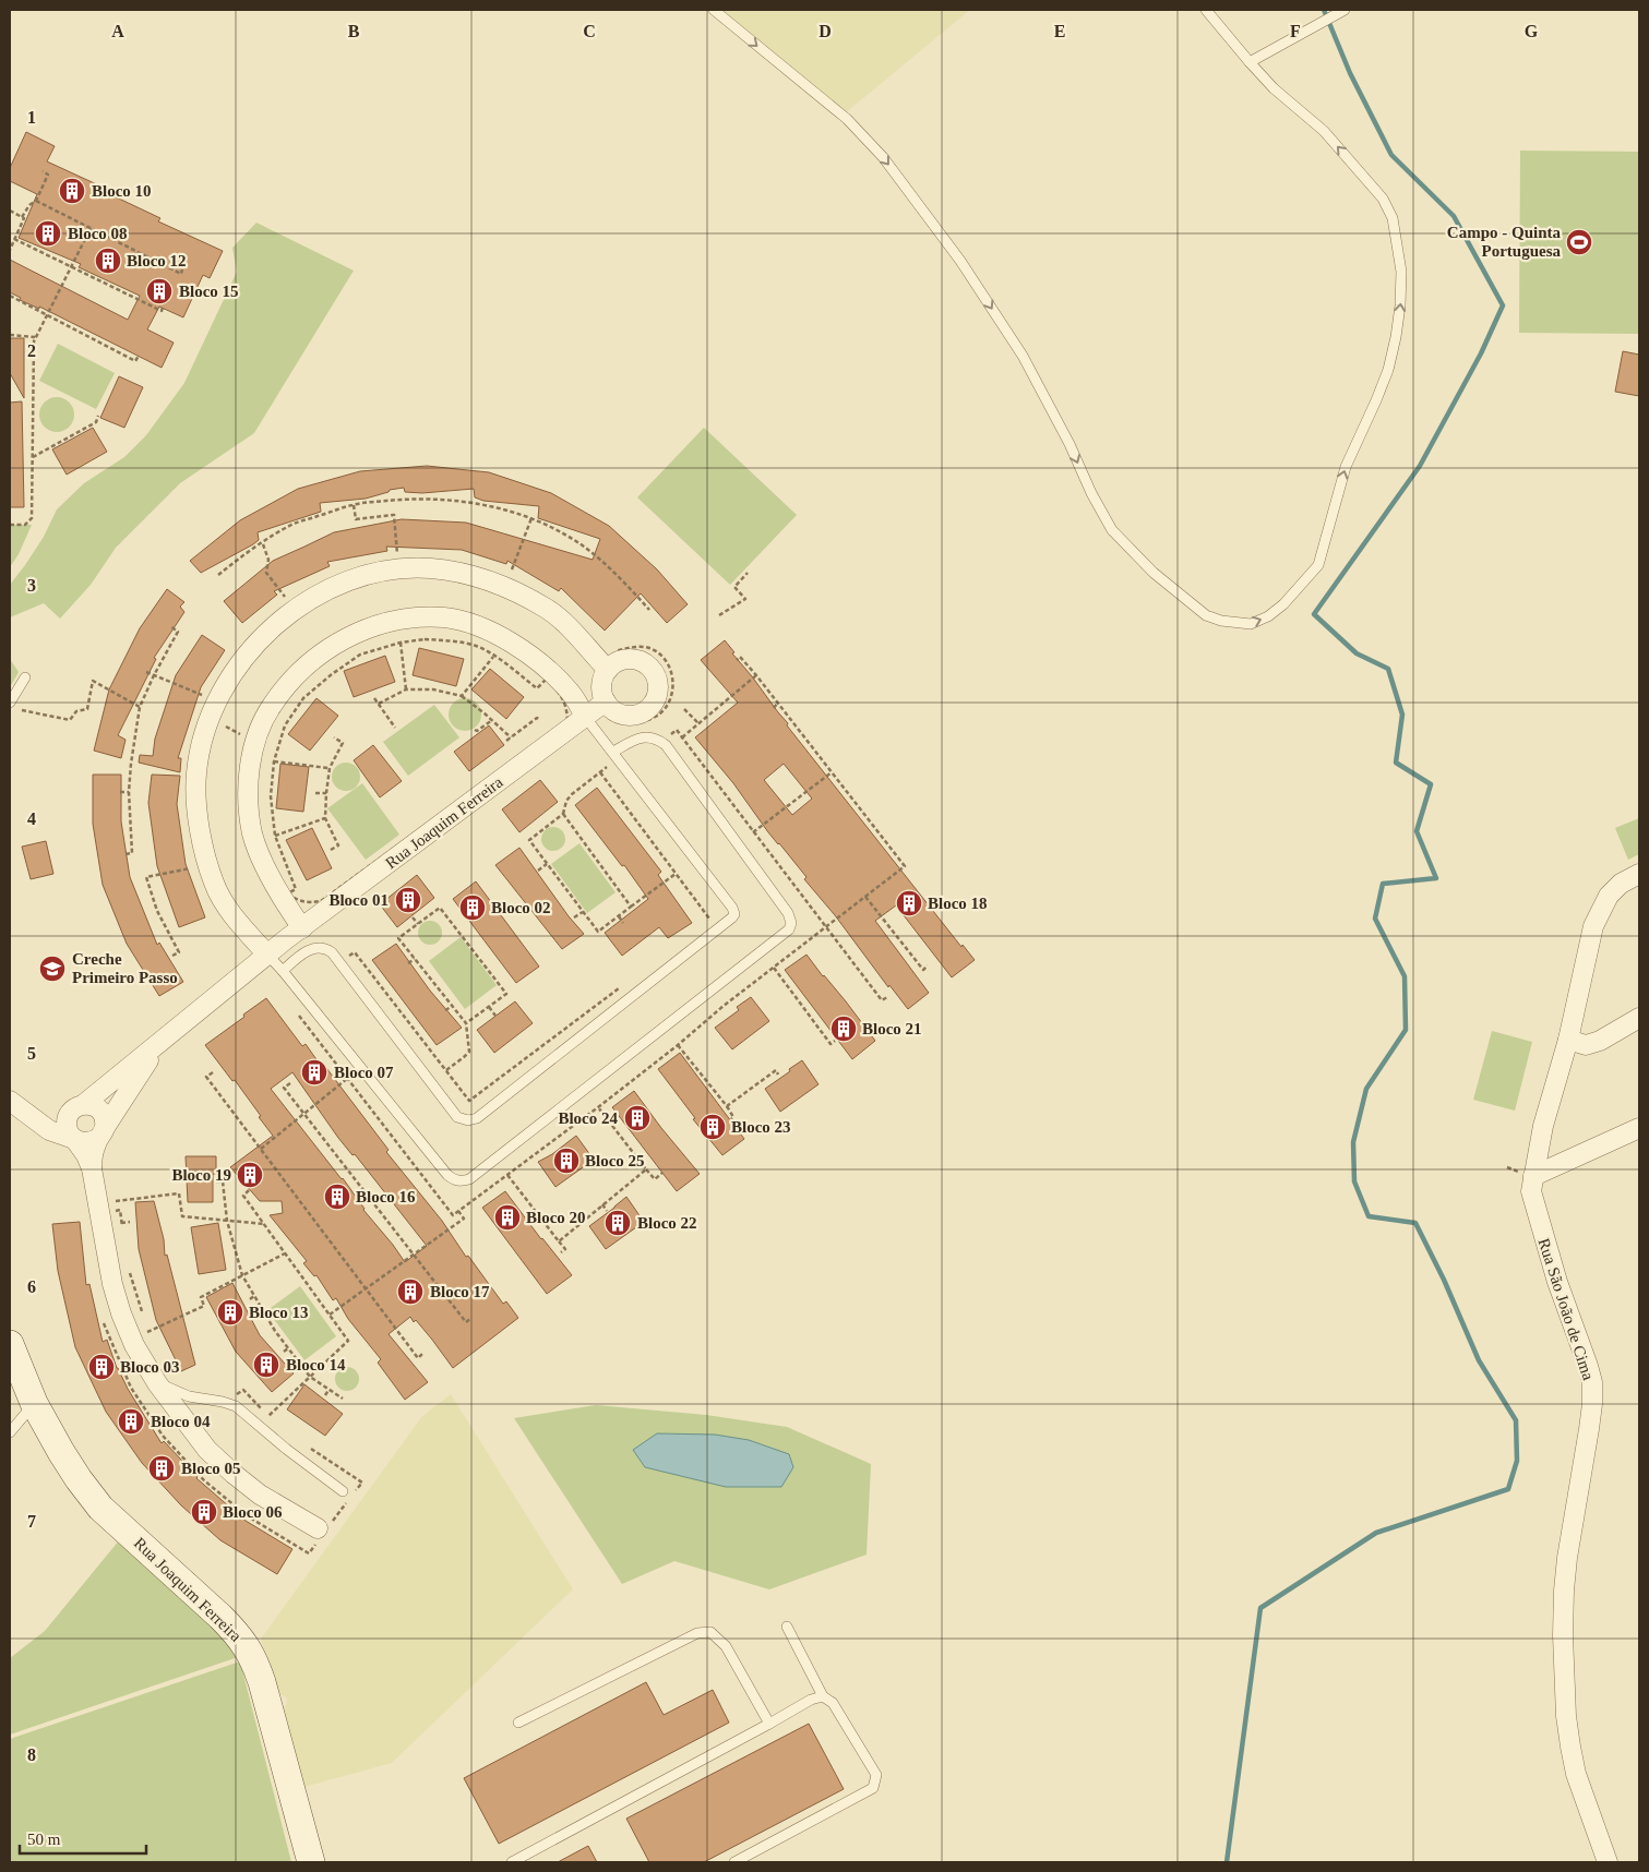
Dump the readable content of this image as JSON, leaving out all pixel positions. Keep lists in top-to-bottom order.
{
  "streets": {
    "street": ["Rua Joaquim Ferreira", "Rua São João de Cima"]
  },
  "places": {
    "building": [
      "Bloco 10",
      "Bloco 08",
      "Bloco 12",
      "Bloco 15",
      "Bloco 01",
      "Bloco 18",
      "Bloco 02",
      "Bloco 21",
      "Bloco 07",
      "Bloco 24",
      "Bloco 23",
      "Bloco 25",
      "Bloco 19",
      "Bloco 16",
      "Bloco 20",
      "Bloco 22",
      "Bloco 17",
      "Bloco 13",
      "Bloco 14",
      "Bloco 03",
      "Bloco 04",
      "Bloco 05",
      "Bloco 06"
    ],
    "sports": ["Campo - Quinta Portuguesa"],
    "school or university": ["Creche Primeiro Passo"]
  },
  "scale_bar": "50 m",
  "grid": {
    "columns": [
      "A",
      "B",
      "C",
      "D",
      "E",
      "F",
      "G"
    ],
    "rows": [
      "1",
      "2",
      "3",
      "4",
      "5",
      "6",
      "7",
      "8"
    ]
  }
}
